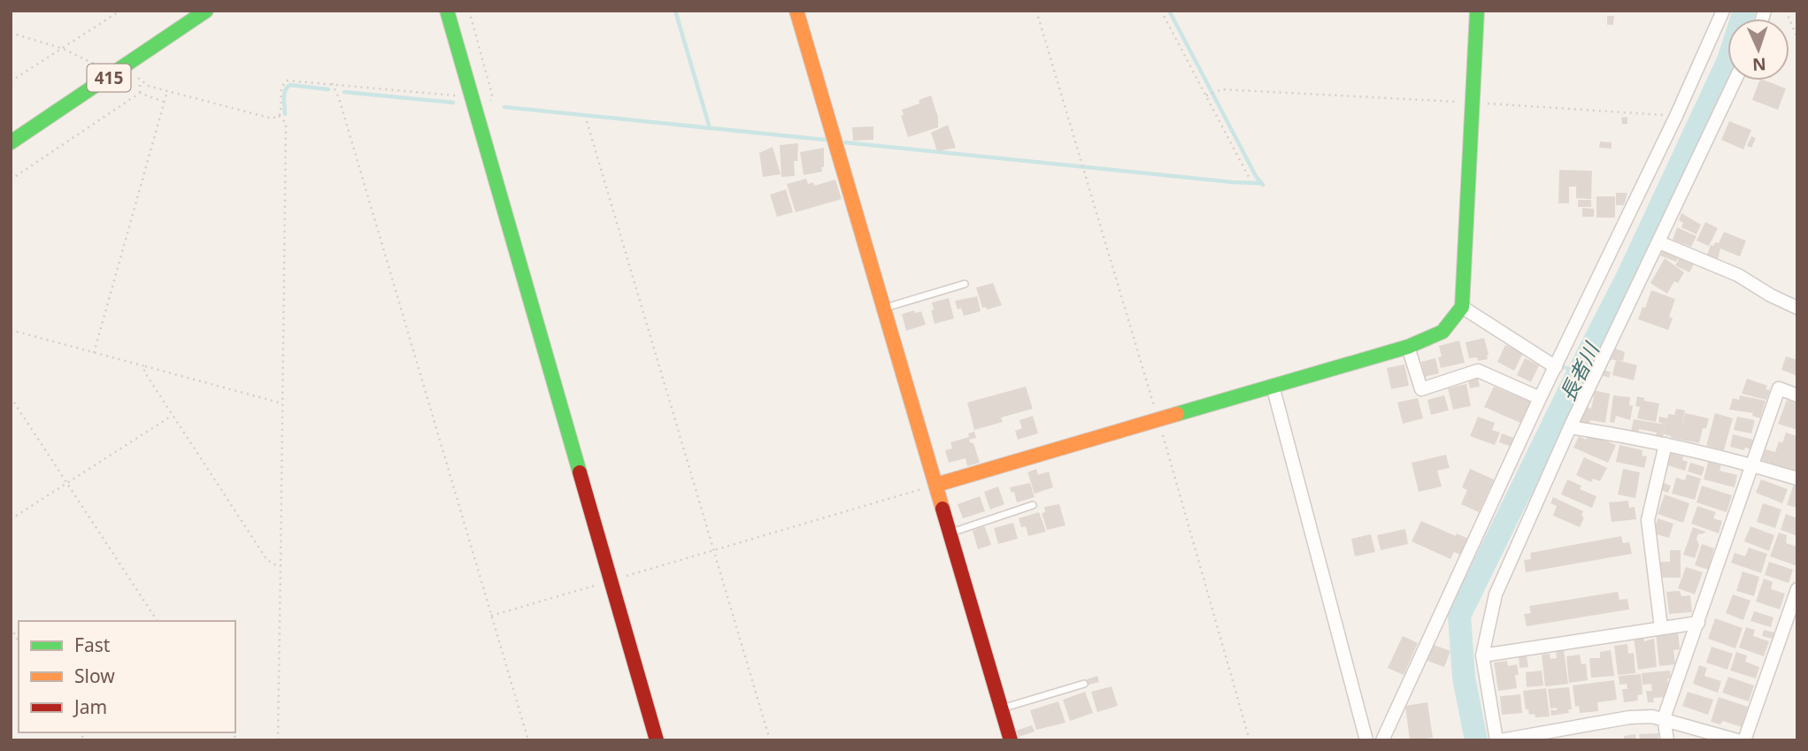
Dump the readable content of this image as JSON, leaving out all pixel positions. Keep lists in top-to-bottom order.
{
  "streets": {
    "main road": ["415"]
  },
  "water": ["長者川"],
  "legend": ["Fast", "Slow", "Jam"],
  "north": "bottom"
}
